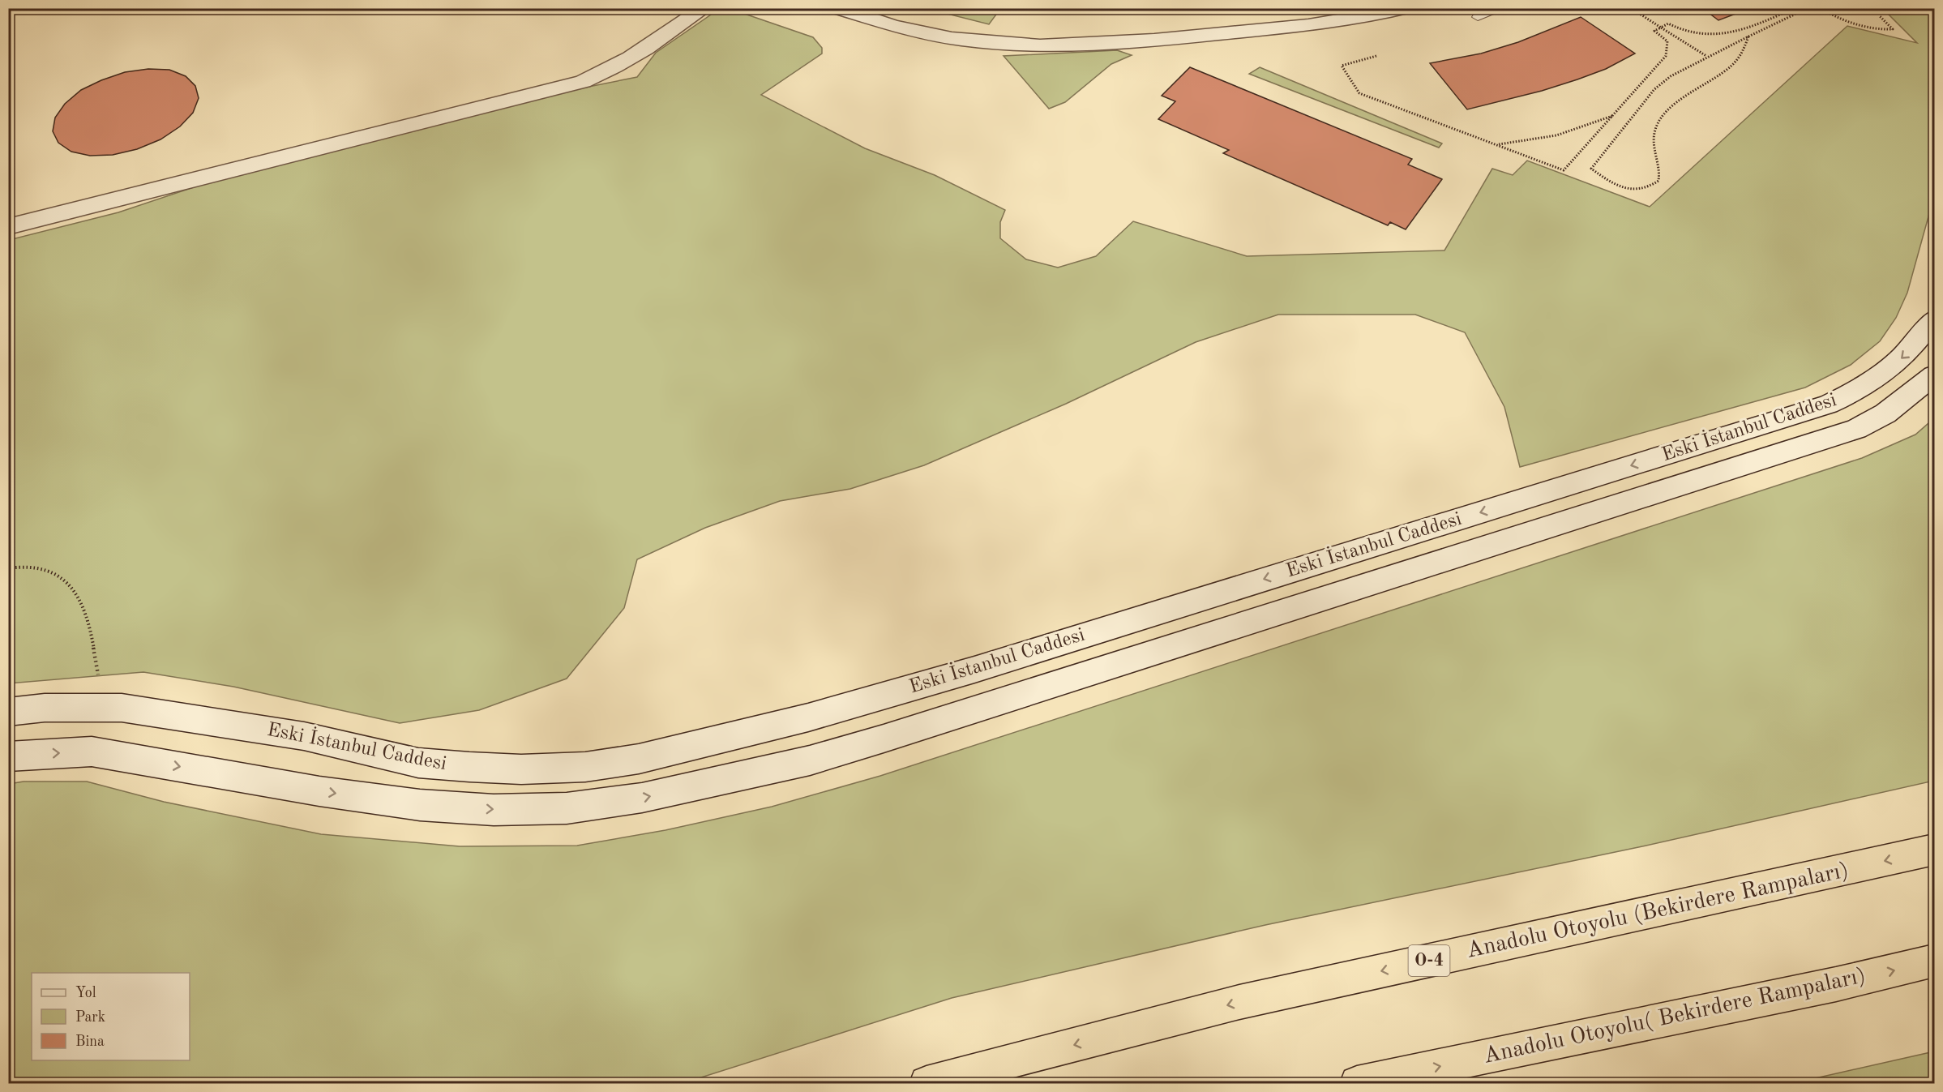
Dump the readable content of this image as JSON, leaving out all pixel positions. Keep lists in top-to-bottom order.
{
  "streets": {
    "highway": ["Anadolu Otoyolu (Bekirdere Rampaları)", "O-4", "Anadolu Otoyolu( Bekirdere Rampaları)"],
    "main road": ["Eski İstanbul Caddesi"]
  },
  "one_way": ["Anadolu Otoyolu (Bekirdere Rampaları)", "Anadolu Otoyolu( Bekirdere Rampaları)"],
  "legend": ["Yol", "Park", "Bina"]
}
